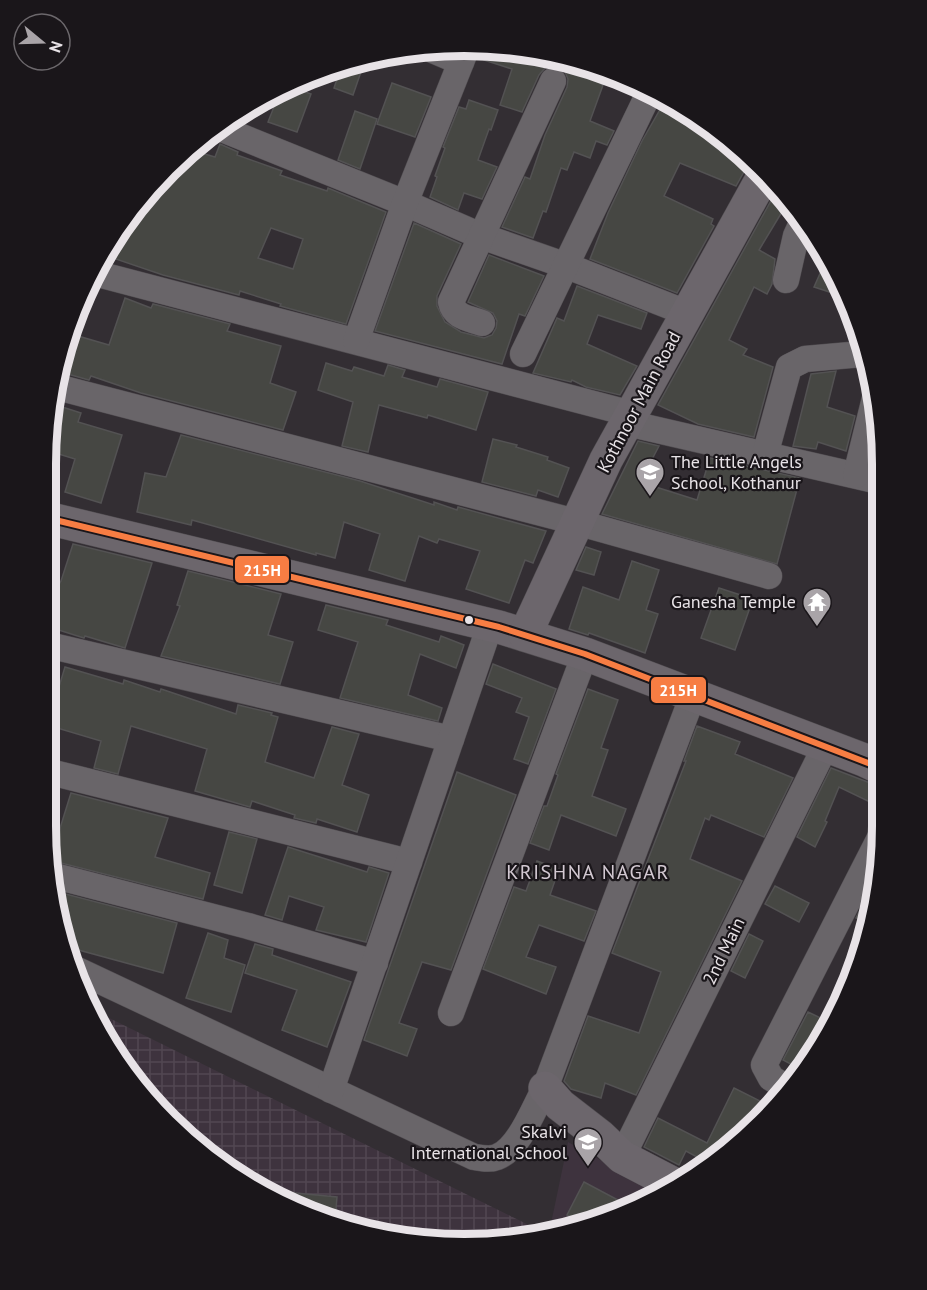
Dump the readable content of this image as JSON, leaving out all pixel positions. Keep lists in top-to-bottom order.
{
  "streets": {
    "main road": ["Kothnoor Main Road"],
    "street": ["2nd Main"]
  },
  "districts": ["KRISHNA NAGAR"],
  "places": {
    "school or university": ["The Little Angels School, Kothanur", "Skalvi International School"],
    "temple": ["Ganesha Temple"]
  },
  "lines": ["transit line 215H"],
  "north": "right"
}
